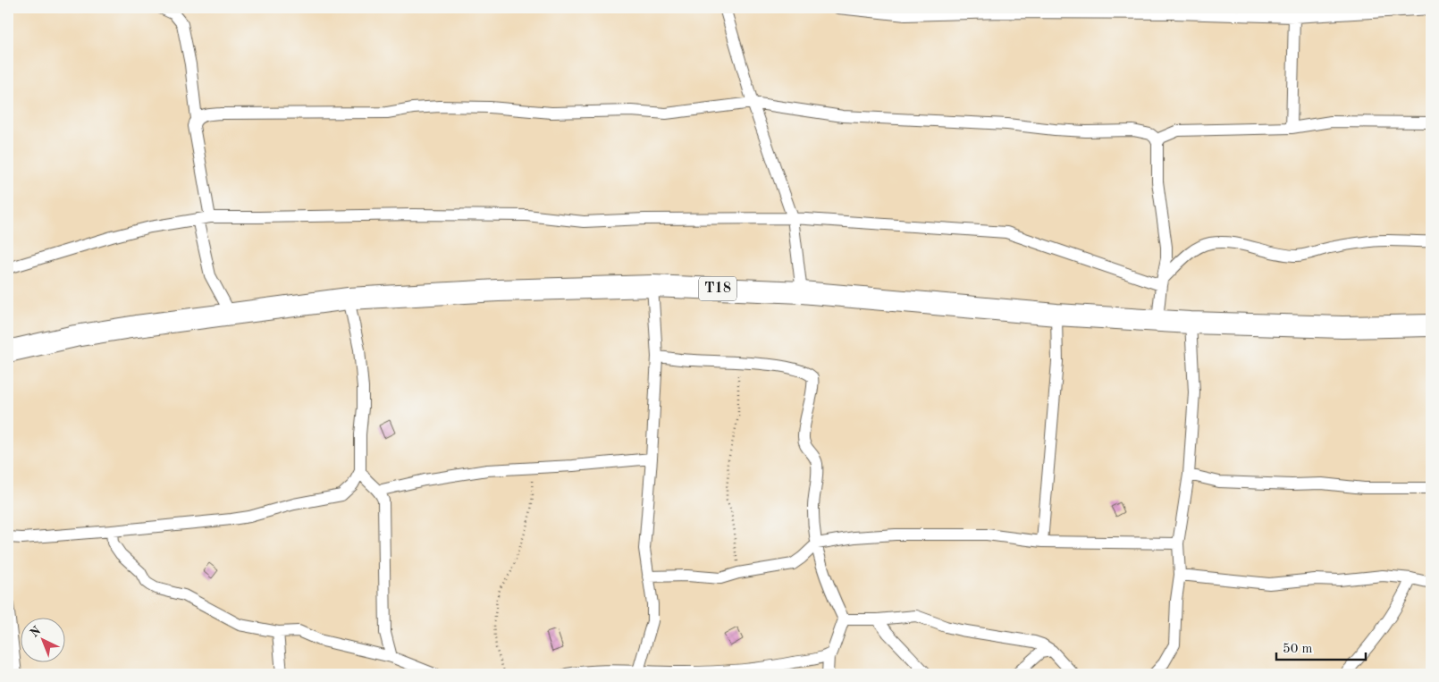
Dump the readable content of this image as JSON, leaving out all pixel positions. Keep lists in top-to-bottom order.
{
  "streets": {
    "highway": ["T18"]
  },
  "scale_bar": "50 m",
  "north": "top left"
}
